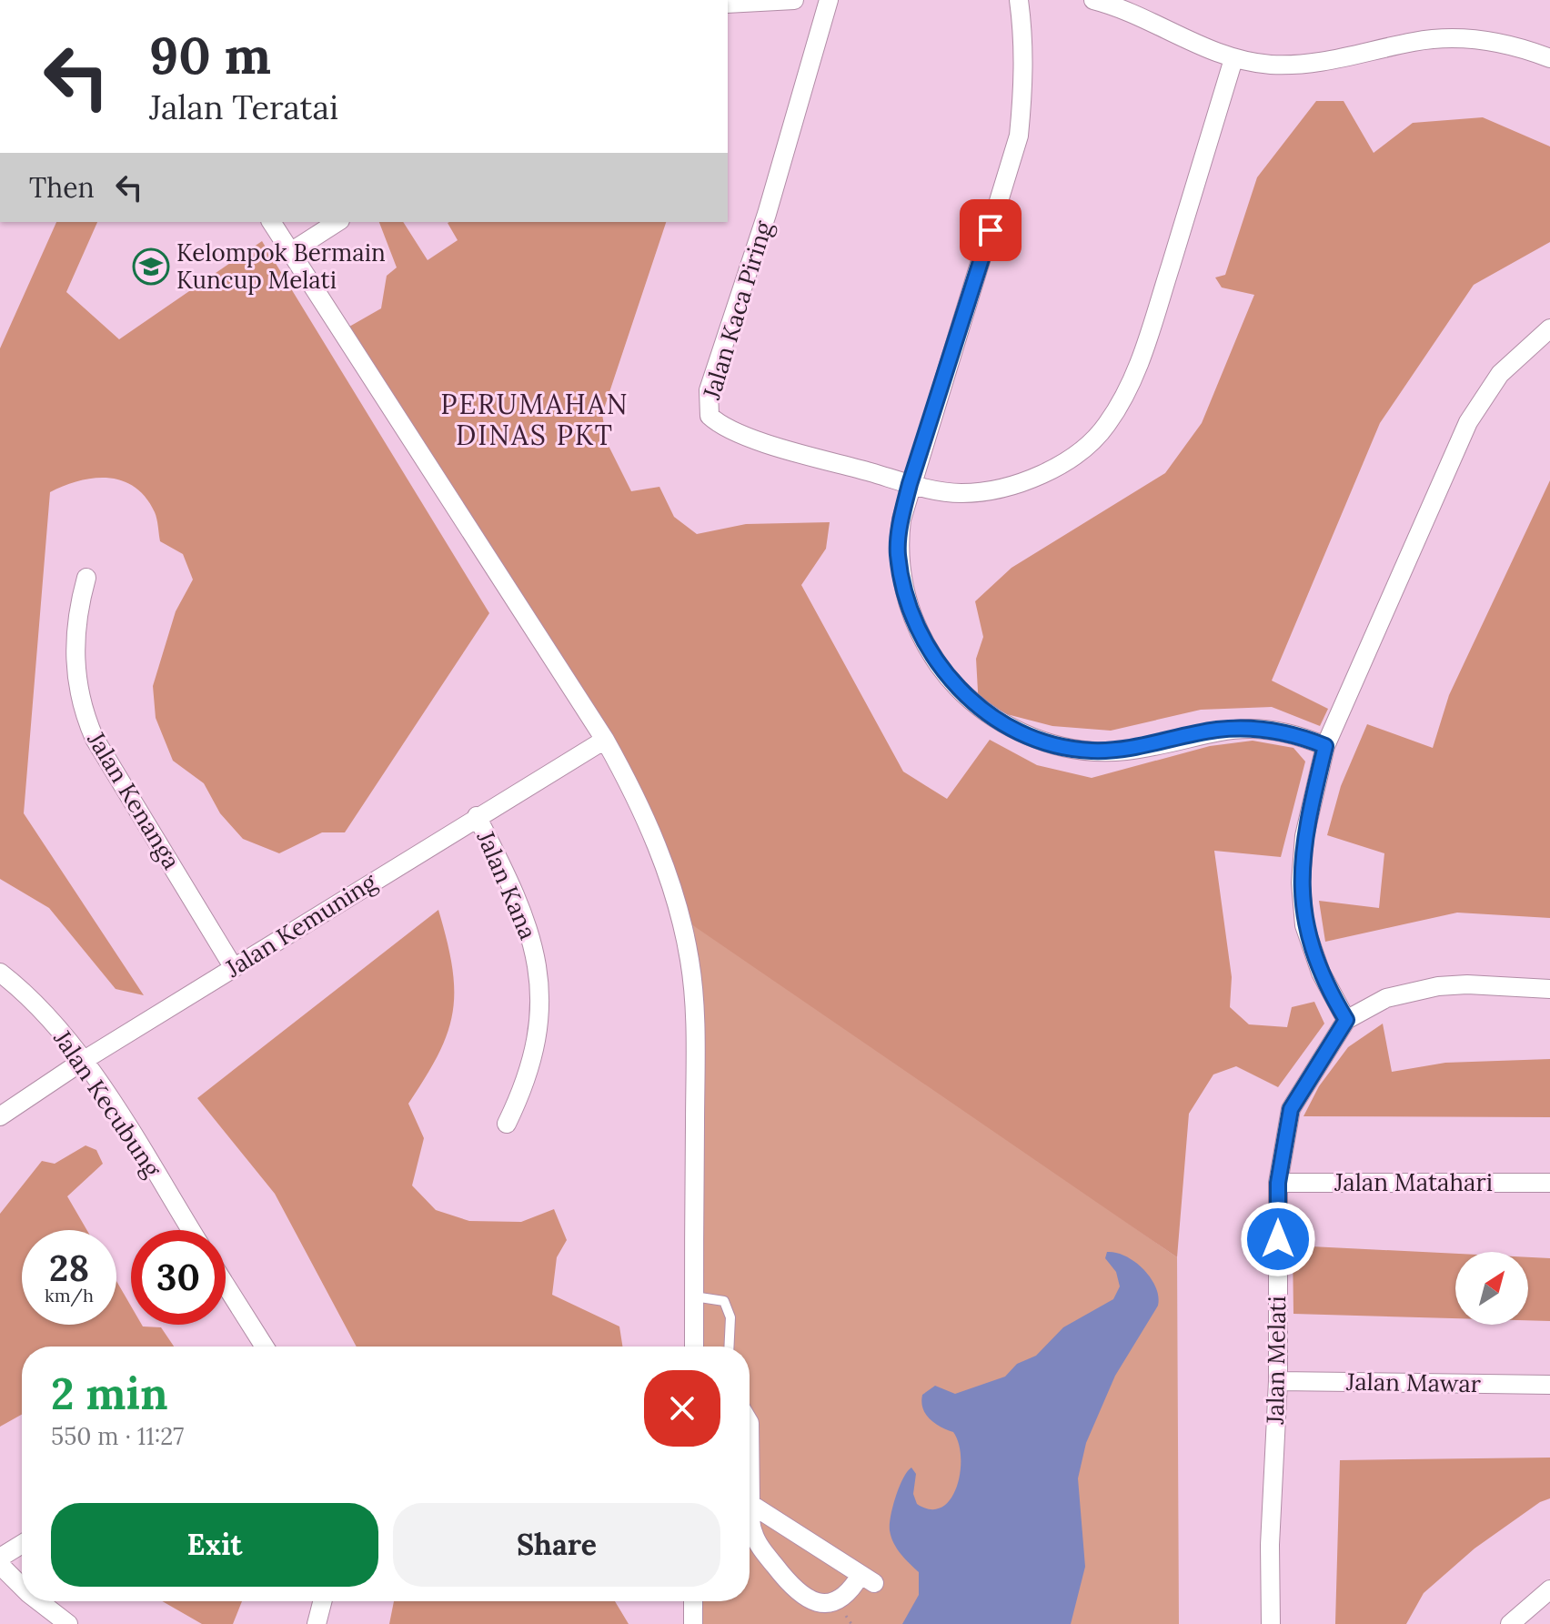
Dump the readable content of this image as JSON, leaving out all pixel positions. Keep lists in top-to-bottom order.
{
  "streets": {
    "street": [
      "Jalan Kaca Piring",
      "Jalan Kenanga",
      "Jalan Kana",
      "Jalan Kemuning",
      "Jalan Kecubung",
      "Jalan Matahari",
      "Jalan Melati",
      "Jalan Mawar"
    ]
  },
  "crossings": [
    ["Jalan Kenanga", "Jalan Kemuning"],
    ["Jalan Kana", "Jalan Kemuning"],
    ["Jalan Kemuning", "Jalan Kecubung"],
    ["Jalan Matahari", "Jalan Melati"],
    ["Jalan Melati", "Jalan Mawar"]
  ],
  "districts": ["PERUMAHAN DINAS PKT"],
  "places": {
    "school or university": ["Kelompok Bermain Kuncup Melati"]
  },
  "north": "top right",
  "page": {
    "turn": ["90 m", "Jalan Teratai"],
    "then": "Then",
    "speed": "28 km/h",
    "limit": "30",
    "heading": ["2 min", "550 m · 11:27"],
    "buttons": ["Exit", "Share"]
  }
}
